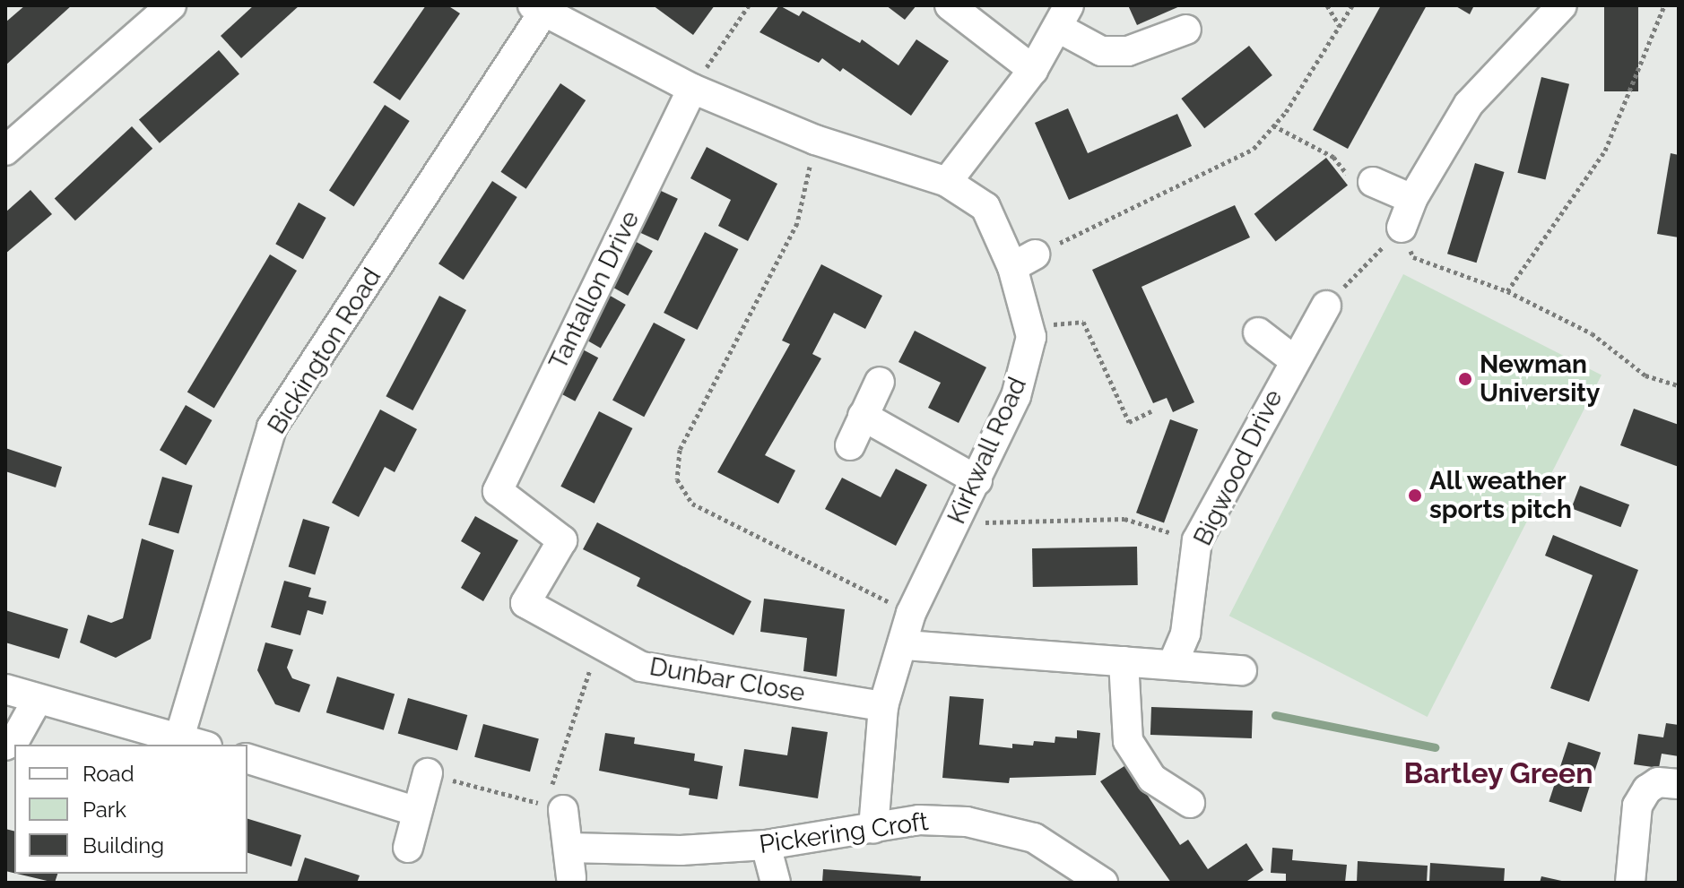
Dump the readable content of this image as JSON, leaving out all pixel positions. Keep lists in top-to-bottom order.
{
  "streets": {
    "street": [
      "Tantallon Drive",
      "Bickington Road",
      "Kirkwall Road",
      "Bigwood Drive",
      "Dunbar Close",
      "Pickering Croft"
    ]
  },
  "crossings": [
    ["Tantallon Drive", "Kirkwall Road"],
    ["Tantallon Drive", "Dunbar Close"],
    ["Bickington Road", "Kirkwall Road"],
    ["Kirkwall Road", "Dunbar Close"],
    ["Kirkwall Road", "Pickering Croft"]
  ],
  "districts": ["Bartley Green"],
  "places": ["Newman University", "All weather sports pitch"],
  "legend": ["Road", "Park", "Building"]
}
